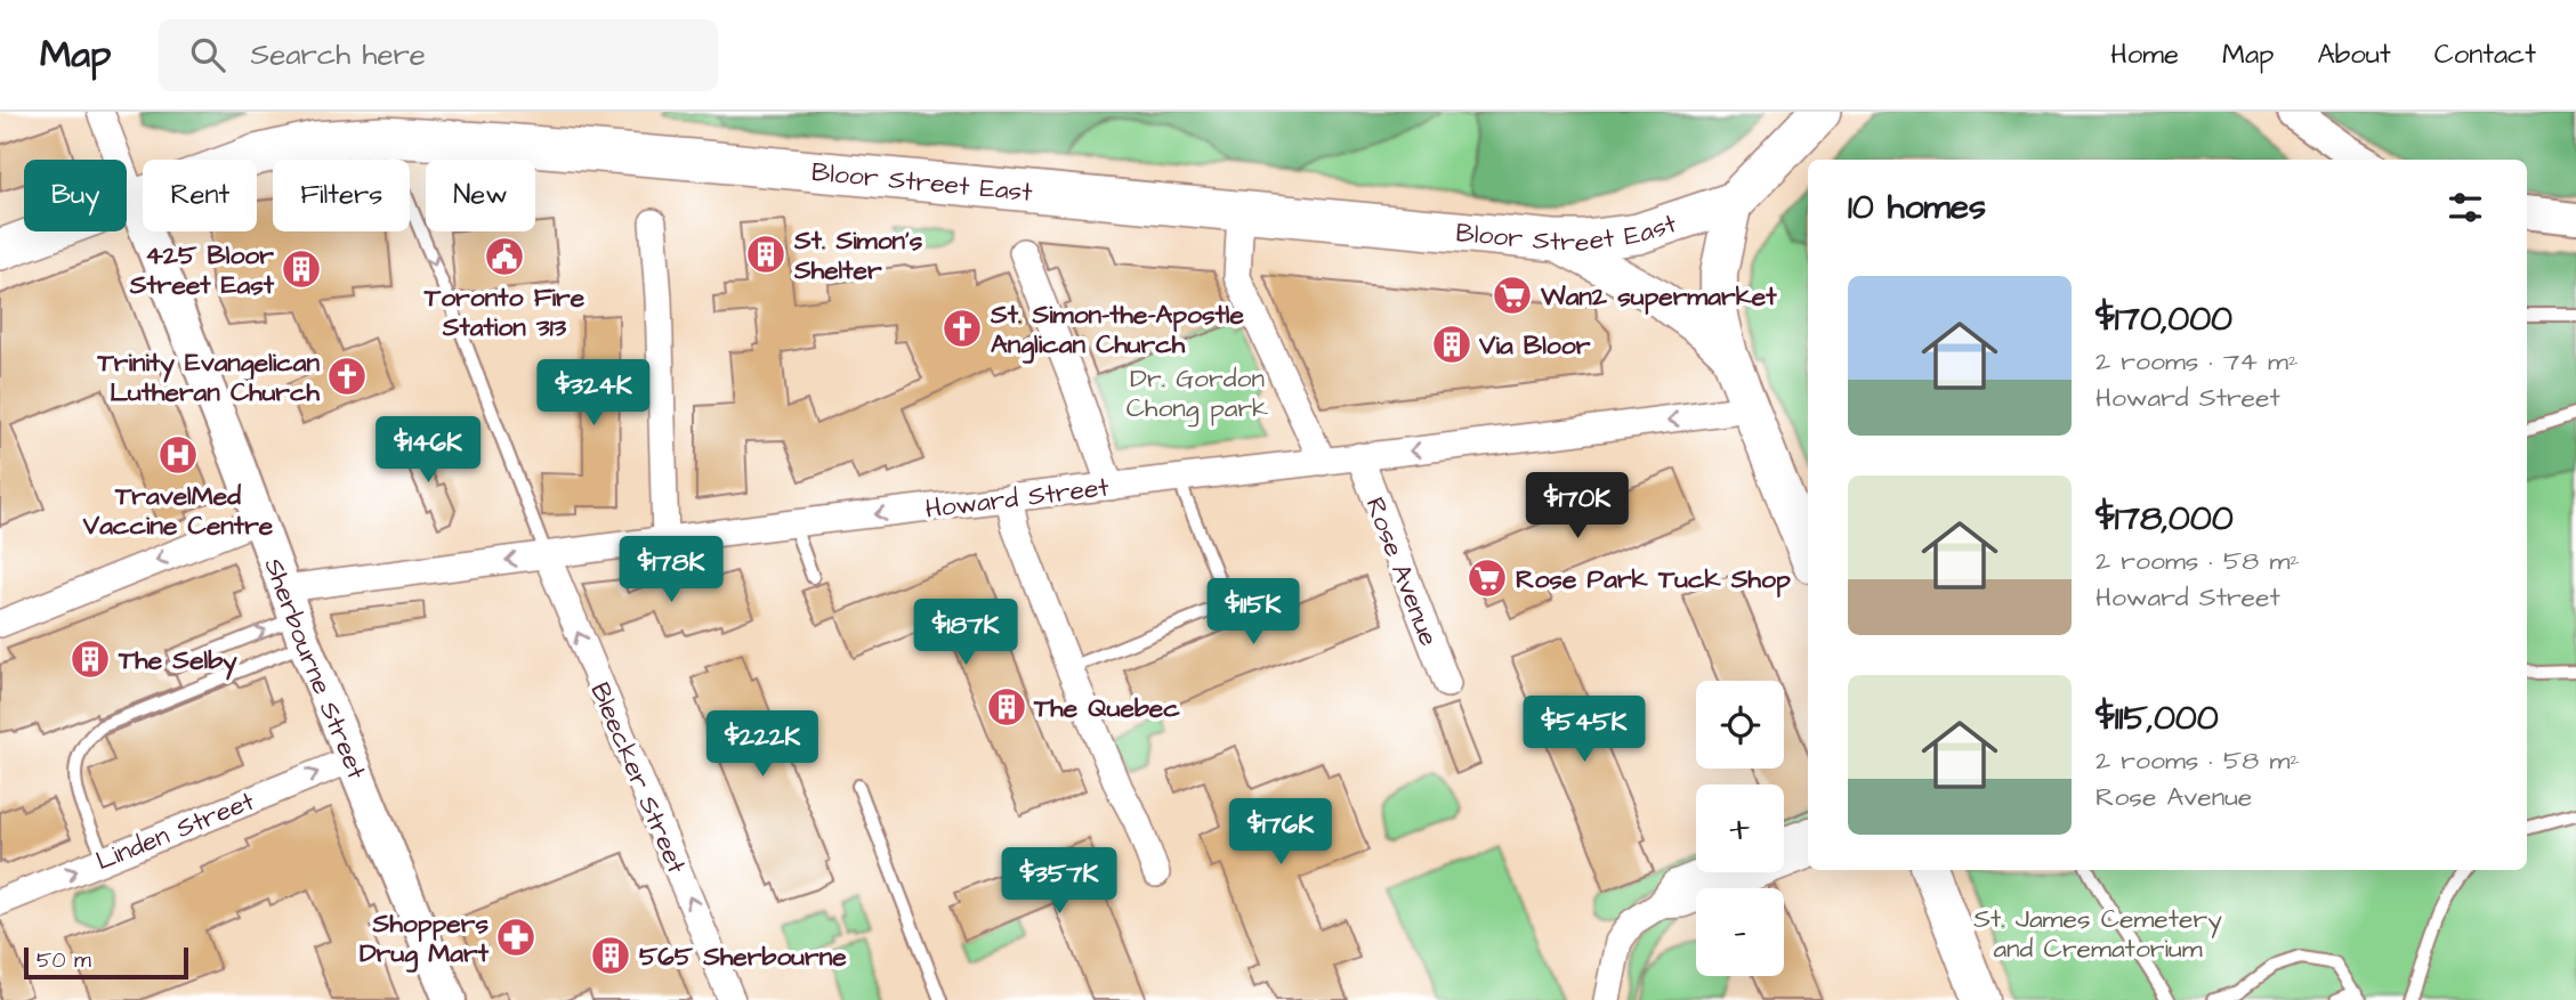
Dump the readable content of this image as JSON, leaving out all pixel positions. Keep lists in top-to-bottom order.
{
  "streets": {
    "main road": ["Bloor Street East"],
    "street": [
      "Howard Street",
      "Rose Avenue",
      "Sherbourne Street",
      "Bleecker Street",
      "Linden Street"
    ]
  },
  "crossings": [
    ["Bloor Street East", "Sherbourne Street"],
    ["Howard Street", "Rose Avenue"],
    ["Howard Street", "Sherbourne Street"],
    ["Howard Street", "Bleecker Street"],
    ["Sherbourne Street", "Linden Street"]
  ],
  "one_way": ["Howard Street", "Bleecker Street", "Linden Street"],
  "parks": ["Dr. Gordon Chong park", "St. James Cemetery and Crematorium"],
  "places": {
    "building": [
      "St. Simon's Shelter",
      "425 Bloor Street East",
      "Via Bloor",
      "The Selby",
      "The Quebec",
      "565 Sherbourne"
    ],
    "public building": ["Toronto Fire Station 313"],
    "supermarket": ["Wan2 supermarket", "Rose Park Tuck Shop"],
    "church": ["St. Simon-the-Apostle Anglican Church", "Trinity Evangelican Lutheran Church"],
    "hospital": ["TravelMed Vaccine Centre"],
    "pharmacy": ["Shoppers Drug Mart"]
  },
  "scale_bar": "50 m",
  "page": {
    "header": "Map",
    "search": "Search here",
    "nav": [
      "Home",
      "Map",
      "About",
      "Contact"
    ],
    "chip": [
      "Buy",
      "Rent",
      "Filters",
      "New"
    ],
    "heading": "10 homes",
    "list": [
      {
        "name": "$170,000",
        "note": "2 rooms · 74 m² · Howard Street"
      },
      {
        "name": "$178,000",
        "note": "2 rooms · 58 m² · Howard Street"
      },
      {
        "name": "$115,000",
        "note": "2 rooms · 58 m² · Rose Avenue"
      }
    ],
    "price": [
      "$324K",
      "$146K",
      "$170K",
      "$178K",
      "$115K",
      "$187K",
      "$545K",
      "$222K",
      "$176K",
      "$357K"
    ],
    "map_buttons": ["+", "−"],
    "scale": "50 m"
  }
}
